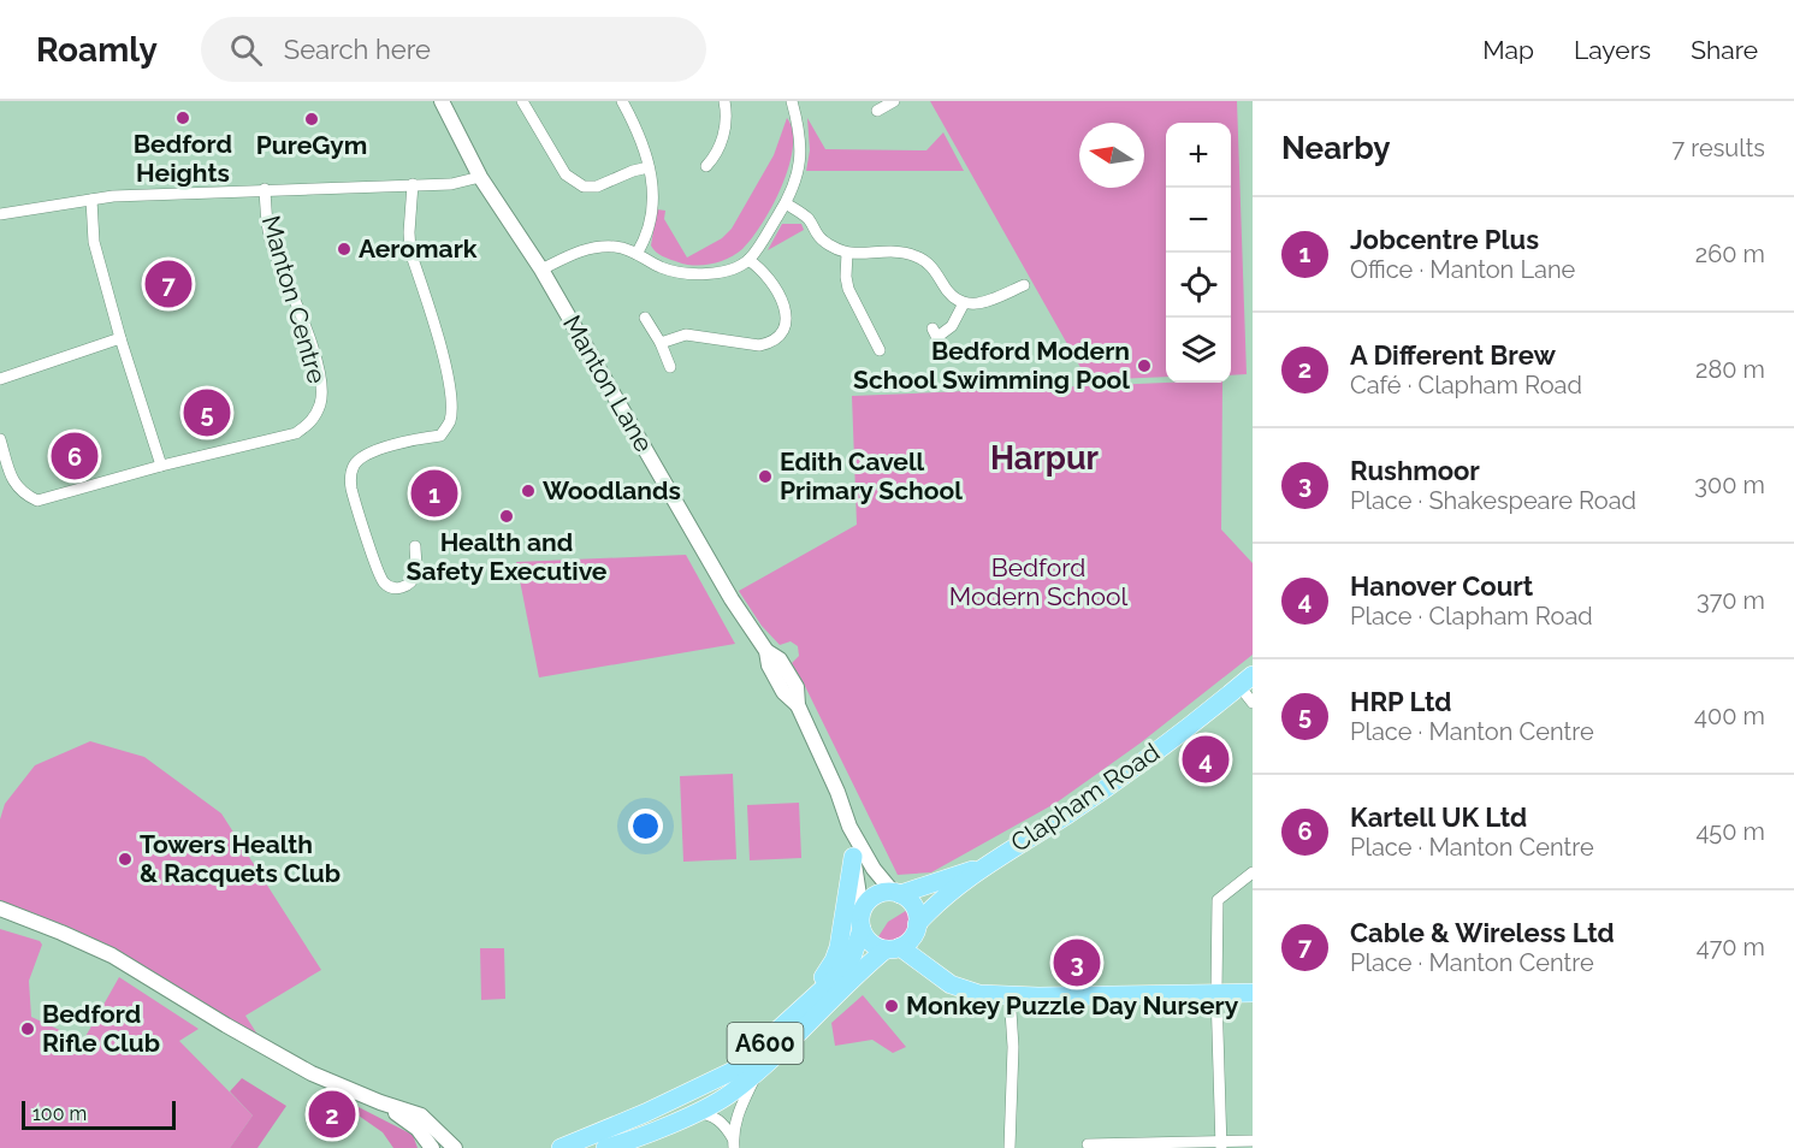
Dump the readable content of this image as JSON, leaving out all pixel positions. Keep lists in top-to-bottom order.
{
  "streets": {
    "main road": ["Clapham Road", "A600"],
    "street": ["Manton Centre", "Manton Lane"]
  },
  "crossings": [
    ["Manton Lane", "Clapham Road"],
    ["Manton Lane", "A600"],
    ["Clapham Road", "A600"]
  ],
  "districts": ["Harpur"],
  "parks": ["Bedford Modern School"],
  "places": [
    "Bedford Heights",
    "PureGym",
    "Aeromark",
    "Bedford Modern School Swimming Pool",
    "Edith Cavell Primary School",
    "Woodlands",
    "Health and Safety Executive",
    "Towers Health & Racquets Club",
    "Monkey Puzzle Day Nursery",
    "Bedford Rifle Club"
  ],
  "scale_bar": "100 m",
  "north": "left",
  "page": {
    "header": "Roamly",
    "search": "Search here",
    "nav": ["Map", "Layers", "Share"],
    "heading": ["Nearby", "7 results"],
    "map_buttons": ["+", "−"],
    "list": [
      {
        "mark": "1",
        "name": "Jobcentre Plus",
        "note": "Office · Manton Lane",
        "value": "260 m"
      },
      {
        "mark": "2",
        "name": "A Different Brew",
        "note": "Café · Clapham Road",
        "value": "280 m"
      },
      {
        "mark": "3",
        "name": "Rushmoor",
        "note": "Place · Shakespeare Road",
        "value": "300 m"
      },
      {
        "mark": "4",
        "name": "Hanover Court",
        "note": "Place · Clapham Road",
        "value": "370 m"
      },
      {
        "mark": "5",
        "name": "HRP Ltd",
        "note": "Place · Manton Centre",
        "value": "400 m"
      },
      {
        "mark": "6",
        "name": "Kartell UK Ltd",
        "note": "Place · Manton Centre",
        "value": "450 m"
      },
      {
        "mark": "7",
        "name": "Cable & Wireless Ltd",
        "note": "Place · Manton Centre",
        "value": "470 m"
      }
    ],
    "pins": [
      "7",
      "5",
      "6",
      "1",
      "4",
      "3",
      "2"
    ],
    "scale": "100 m"
  }
}
